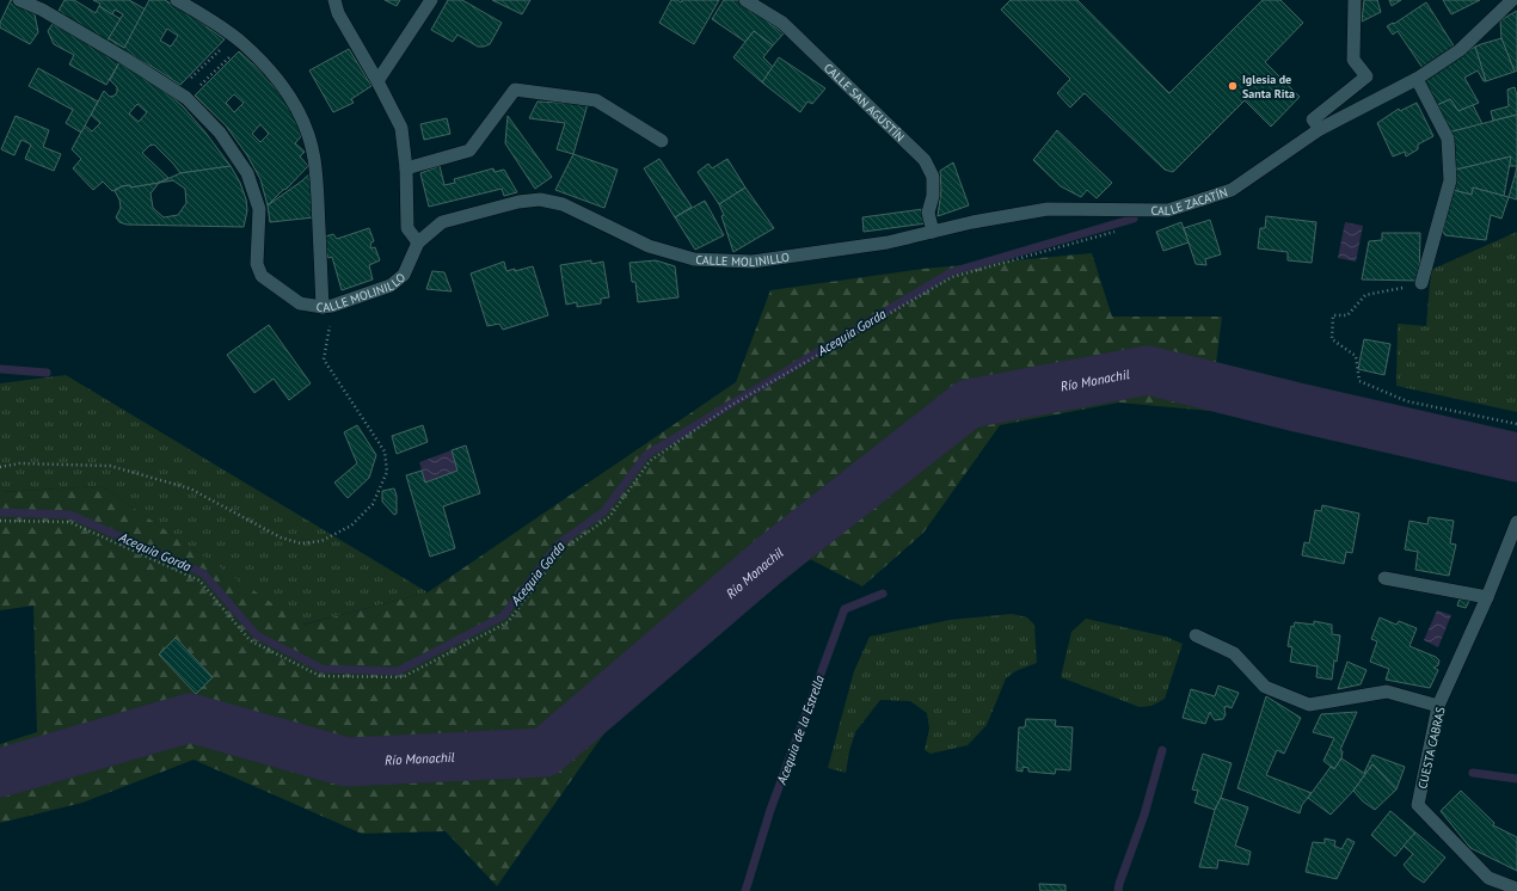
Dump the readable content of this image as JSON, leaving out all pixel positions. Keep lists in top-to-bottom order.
{
  "streets": {
    "street": [
      "CALLE SAN AGUSTÍN",
      "CALLE ZACATÍN",
      "CALLE MOLINILLO",
      "CUESTA CABRAS"
    ]
  },
  "crossings": [
    ["CALLE SAN AGUSTÍN", "CALLE ZACATÍN"],
    ["CALLE SAN AGUSTÍN", "CALLE MOLINILLO"],
    ["CALLE ZACATÍN", "CALLE MOLINILLO"]
  ],
  "water": ["Acequia Gorda", "Río Monachil", "Acequia de la Estrella"],
  "places": ["Iglesia de Santa Rita"]
}
